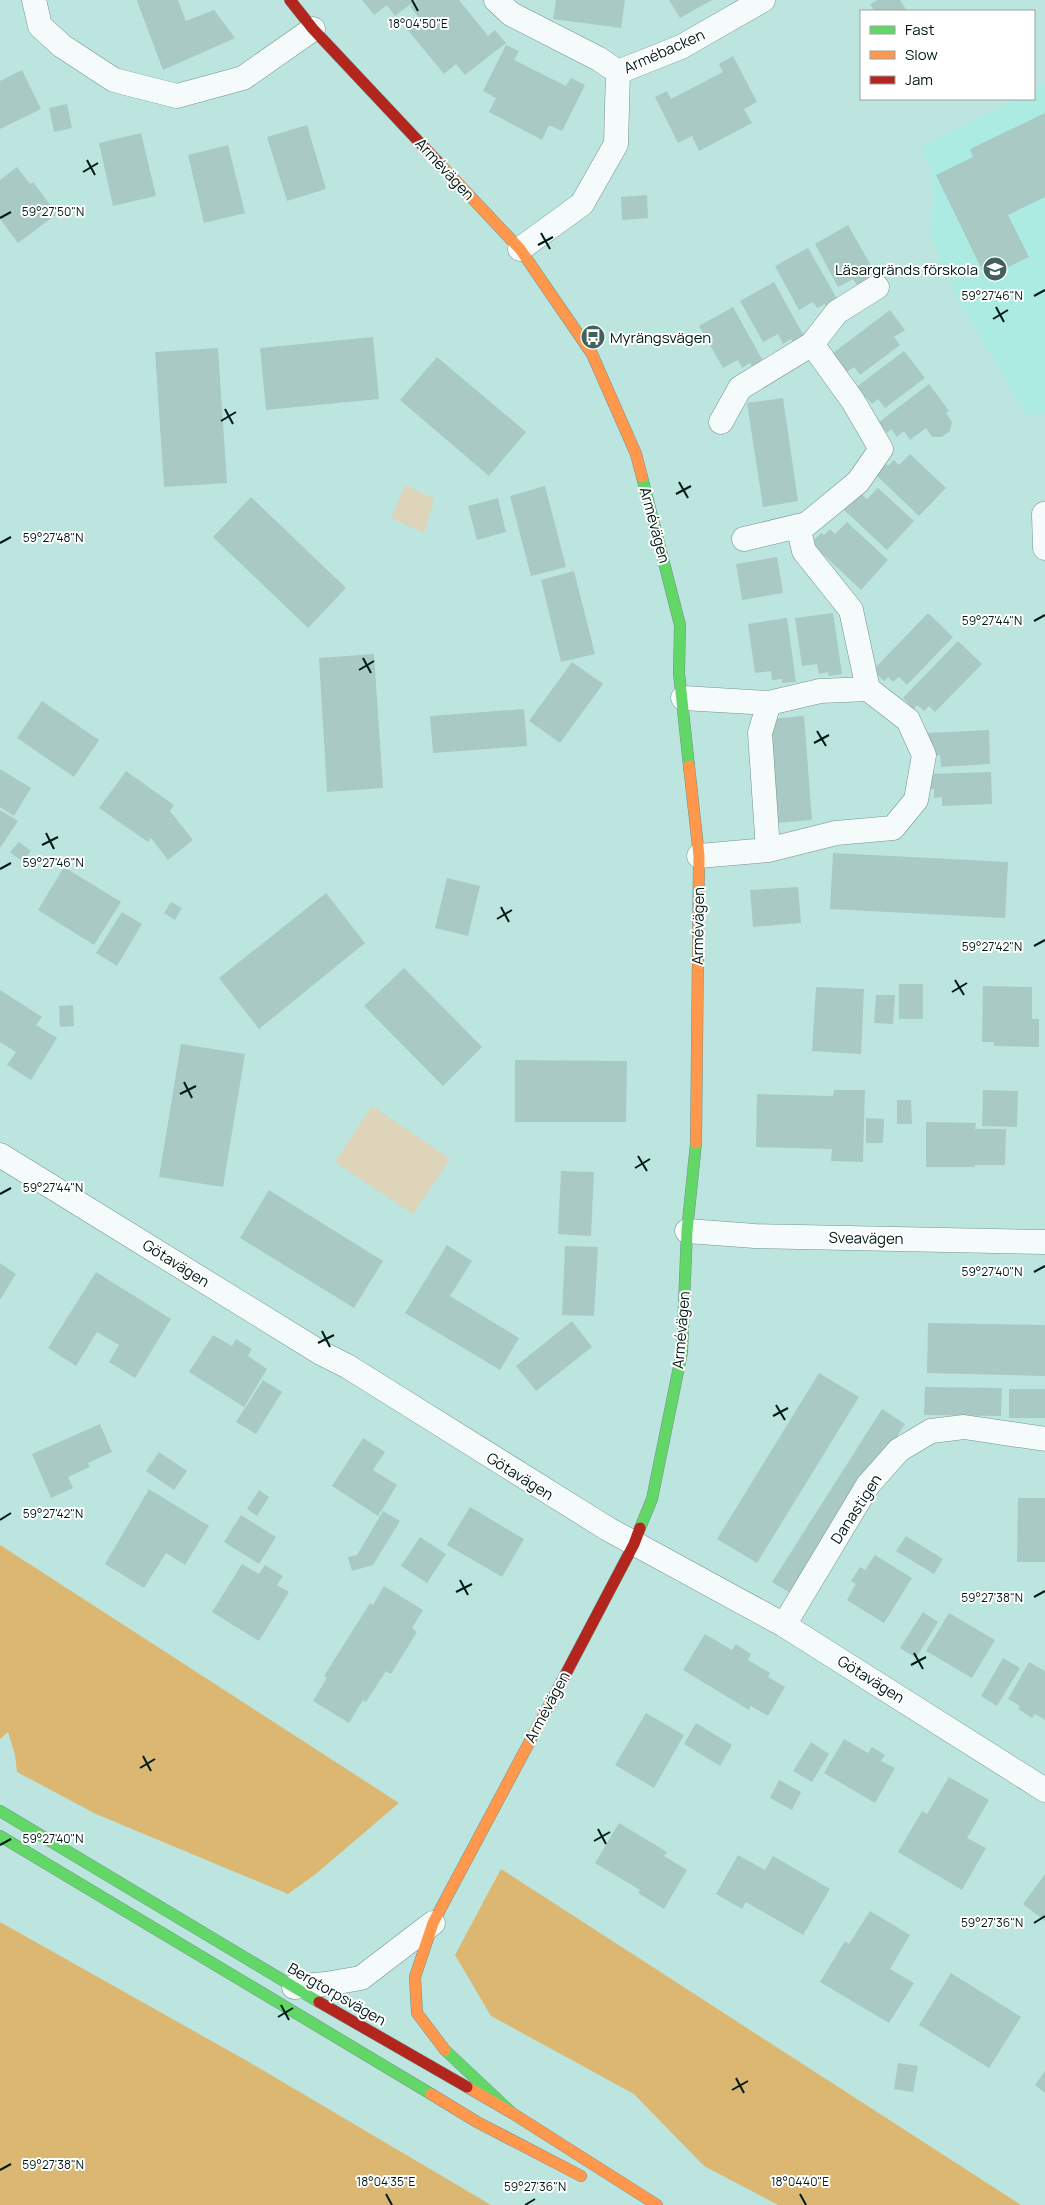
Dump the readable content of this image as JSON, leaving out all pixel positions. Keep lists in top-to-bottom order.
{
  "streets": {
    "street": [
      "Armébacken",
      "Armévägen",
      "Sveavägen",
      "Götavägen",
      "Danastigen",
      "Bergtorpsvägen"
    ]
  },
  "crossings": [
    ["Armébacken", "Armévägen"],
    ["Armévägen", "Sveavägen"],
    ["Armévägen", "Götavägen"],
    ["Armévägen", "Bergtorpsvägen"],
    ["Götavägen", "Danastigen"]
  ],
  "places": {
    "school or university": ["Läsargränds förskola"],
    "bus stop": ["Myrängsvägen"]
  },
  "legend": ["Fast", "Slow", "Jam"],
  "coordinates": [
    "18°04'50\"E",
    "59°27'50\"N",
    "59°27'46\"N",
    "59°27'48\"N",
    "59°27'44\"N",
    "59°27'42\"N",
    "59°27'40\"N",
    "59°27'38\"N",
    "59°27'36\"N",
    "18°04'35\"E",
    "18°04'40\"E"
  ]
}
